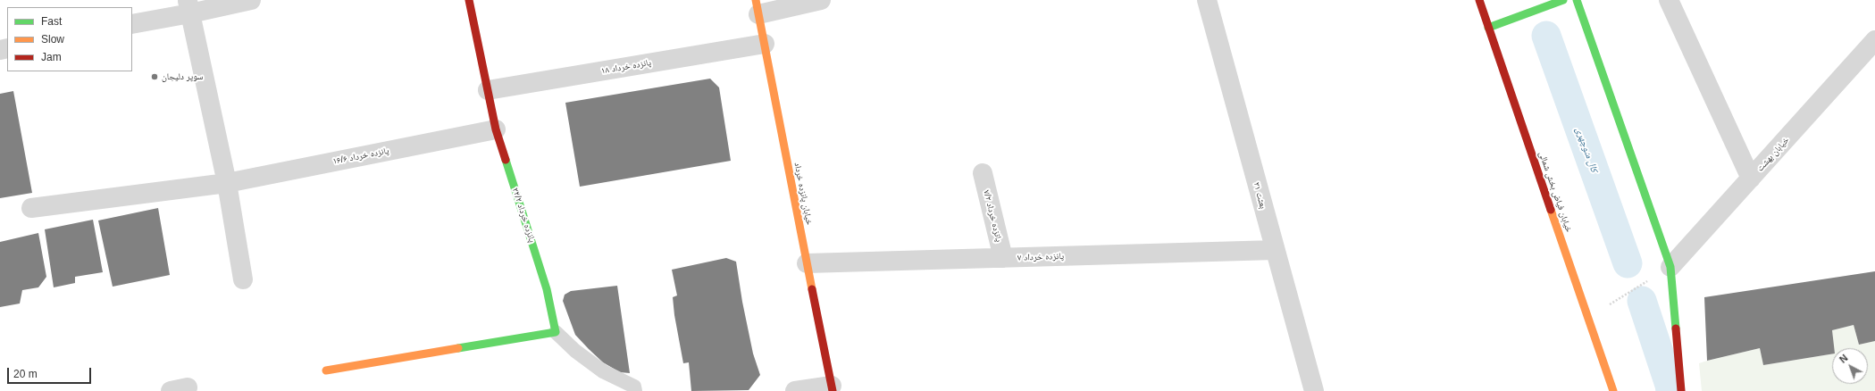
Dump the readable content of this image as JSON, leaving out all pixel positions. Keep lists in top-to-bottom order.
{
  "streets": {
    "street": [
      "پانزده خرداد ۱۸",
      "خیابان بهشت",
      "پانزده خرداد ۱۶/۶",
      "خیابان فیاض بخش شمالی",
      "خیابان پانزده خرداد",
      "بعثت ۲۱",
      "پانزده خرداد ۲۲/۲",
      "پانزده خرداد ۷/۲",
      "پانزده خرداد ۷"
    ]
  },
  "crossings": [
    ["پانزده خرداد ۱۸", "خیابان پانزده خرداد"],
    ["پانزده خرداد ۱۸", "پانزده خرداد ۲۲/۲"],
    ["پانزده خرداد ۱۶/۶", "پانزده خرداد ۲۲/۲"],
    ["خیابان پانزده خرداد", "پانزده خرداد ۷"],
    ["بعثت ۲۱", "پانزده خرداد ۷"],
    ["پانزده خرداد ۷/۲", "پانزده خرداد ۷"]
  ],
  "water": ["کال منوچهری"],
  "places": ["سوپر دلیجان"],
  "legend": ["Fast", "Slow", "Jam"],
  "scale_bar": "20 m",
  "north": "top left"
}
